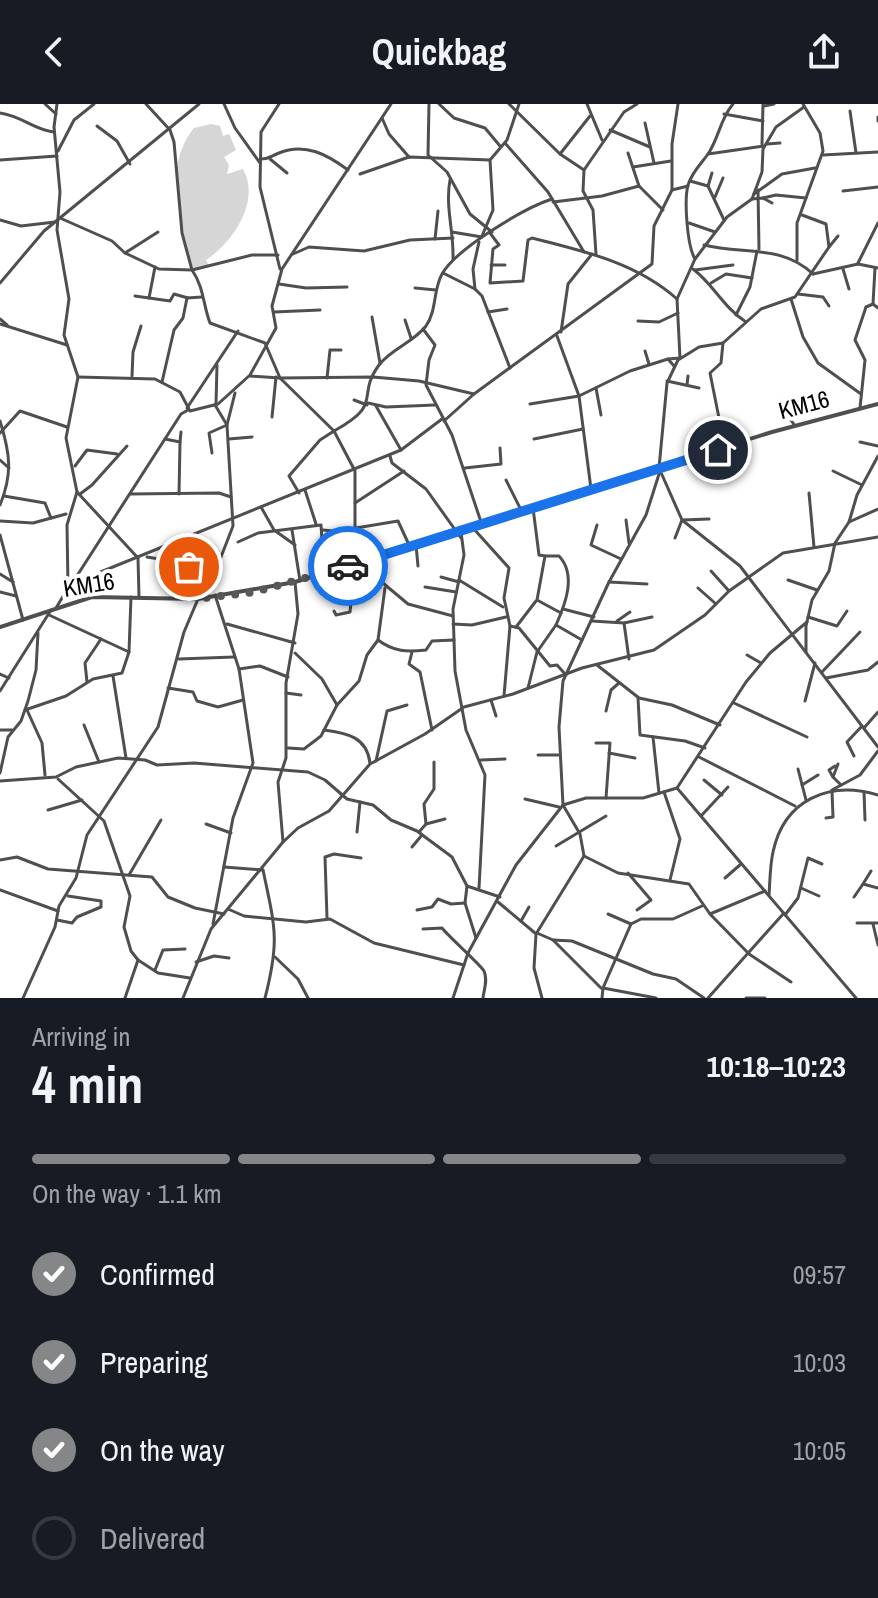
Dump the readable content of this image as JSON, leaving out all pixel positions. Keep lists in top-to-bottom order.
{
  "streets": {
    "street": ["KM16"]
  },
  "page": {
    "header": "Quickbag",
    "heading": ["4 min", "Arriving in", "10:18–10:23"],
    "bar": "On the way · 1.1 km",
    "list": [
      ["Confirmed", "09:57"],
      ["Preparing", "10:03"],
      ["On the way", "10:05"],
      "Delivered"
    ]
  }
}
